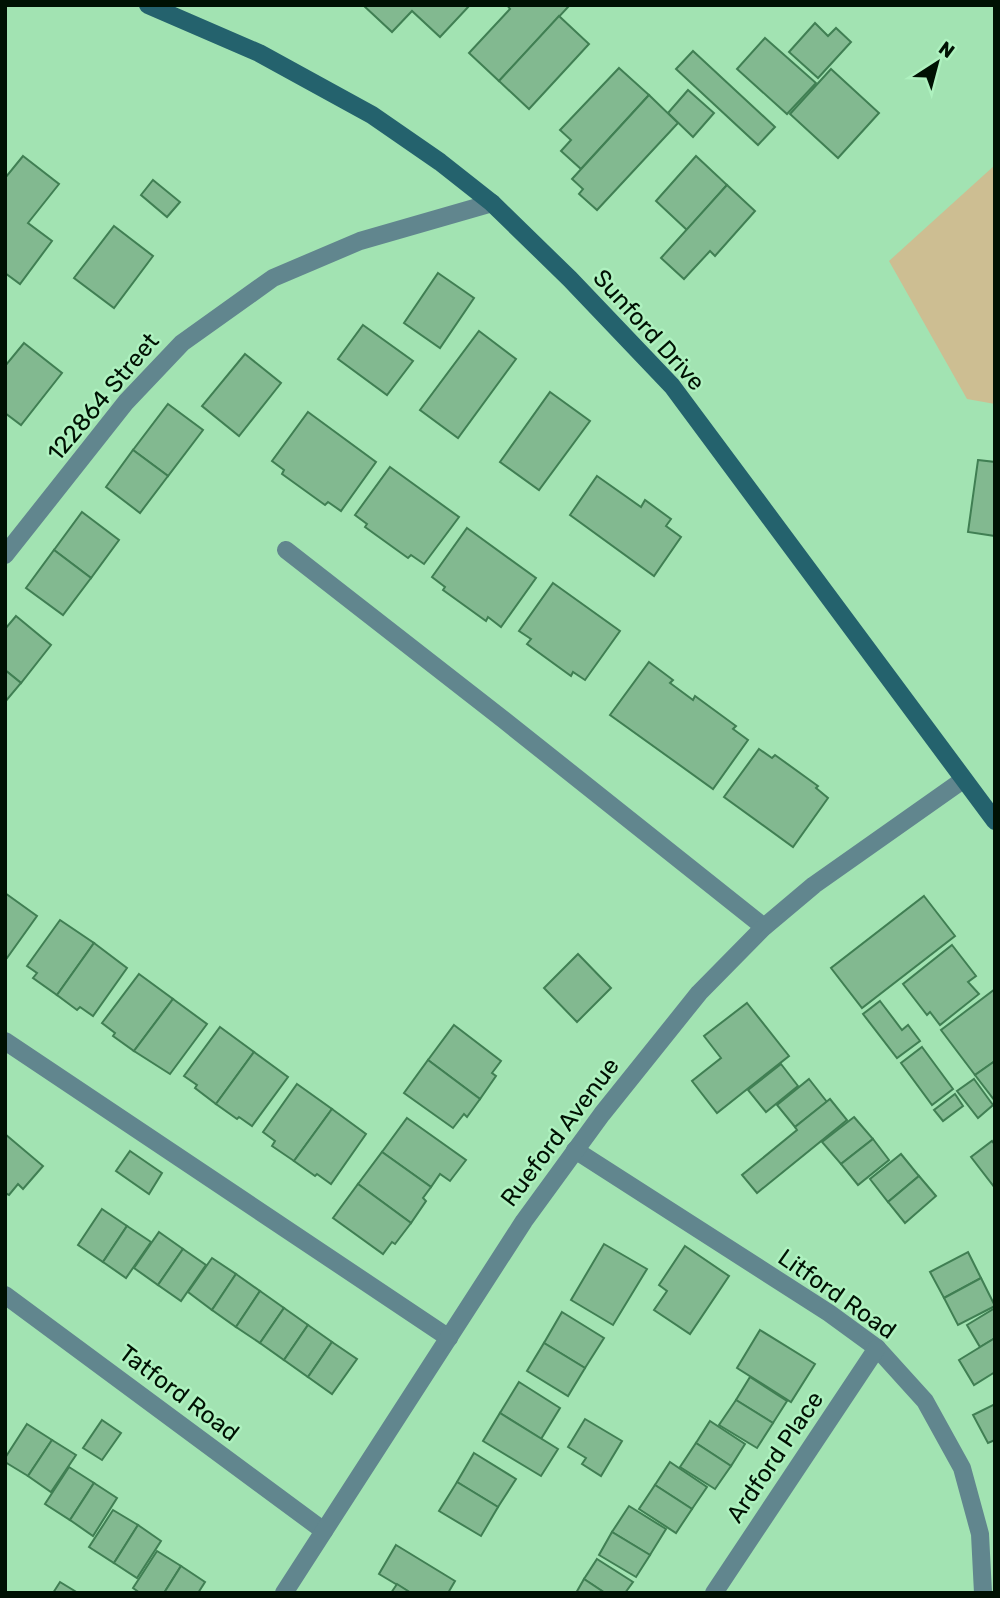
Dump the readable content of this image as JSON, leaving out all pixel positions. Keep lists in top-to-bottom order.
{
  "streets": {
    "street": [
      "Sunford Drive",
      "122864 Street",
      "Rueford Avenue",
      "Litford Road",
      "Tatford Road",
      "Ardford Place"
    ]
  },
  "crossings": [
    ["Sunford Drive", "122864 Street"],
    ["Sunford Drive", "Rueford Avenue"],
    ["Rueford Avenue", "Litford Road"],
    ["Rueford Avenue", "Tatford Road"],
    ["Litford Road", "Ardford Place"]
  ],
  "north": "top right"
}
